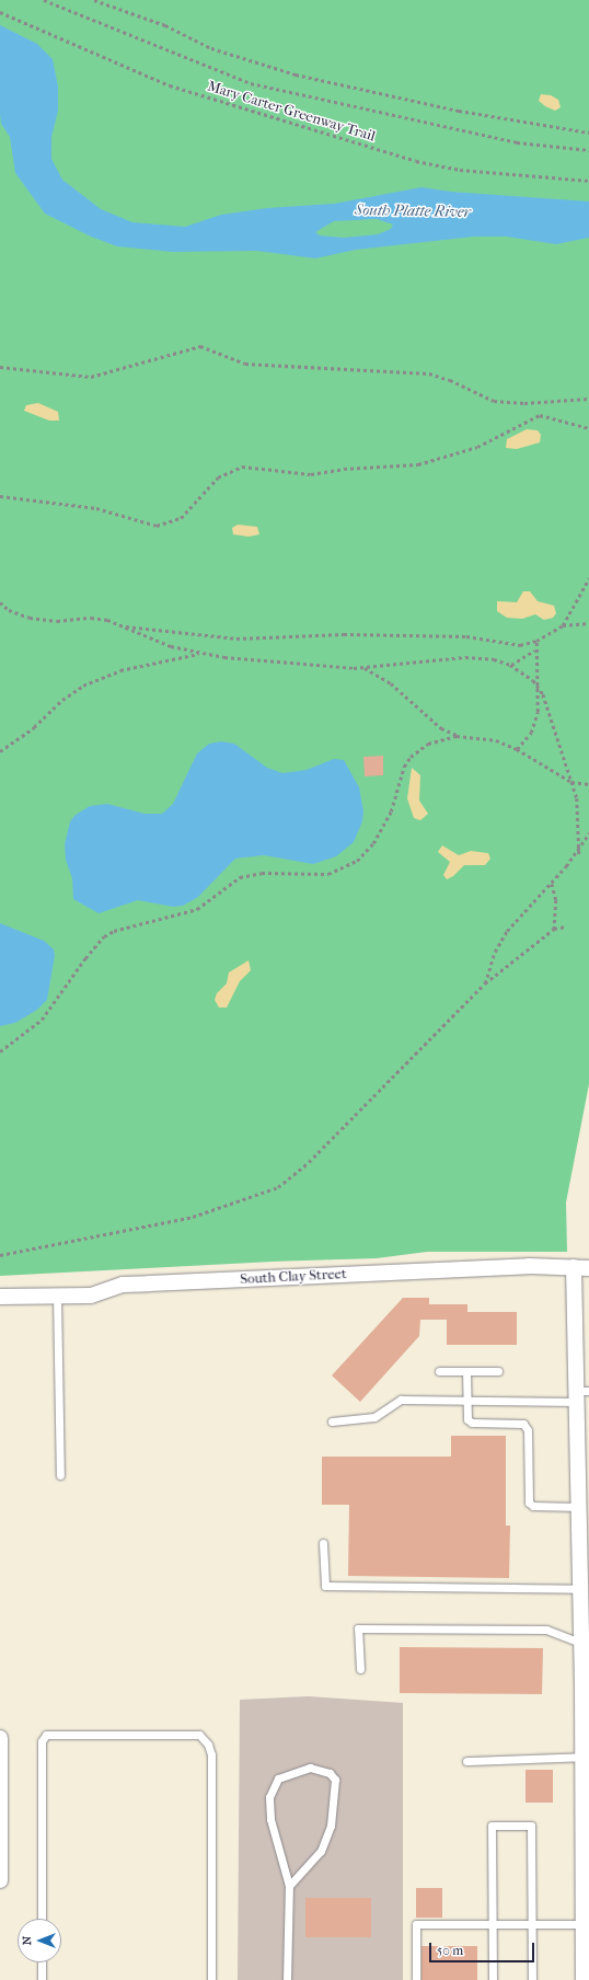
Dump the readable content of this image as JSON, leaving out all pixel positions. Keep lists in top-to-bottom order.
{
  "streets": {
    "street": ["South Clay Street"],
    "path": ["Mary Carter Greenway Trail"]
  },
  "water": ["South Platte River"],
  "scale_bar": "50 m",
  "north": "left"
}
